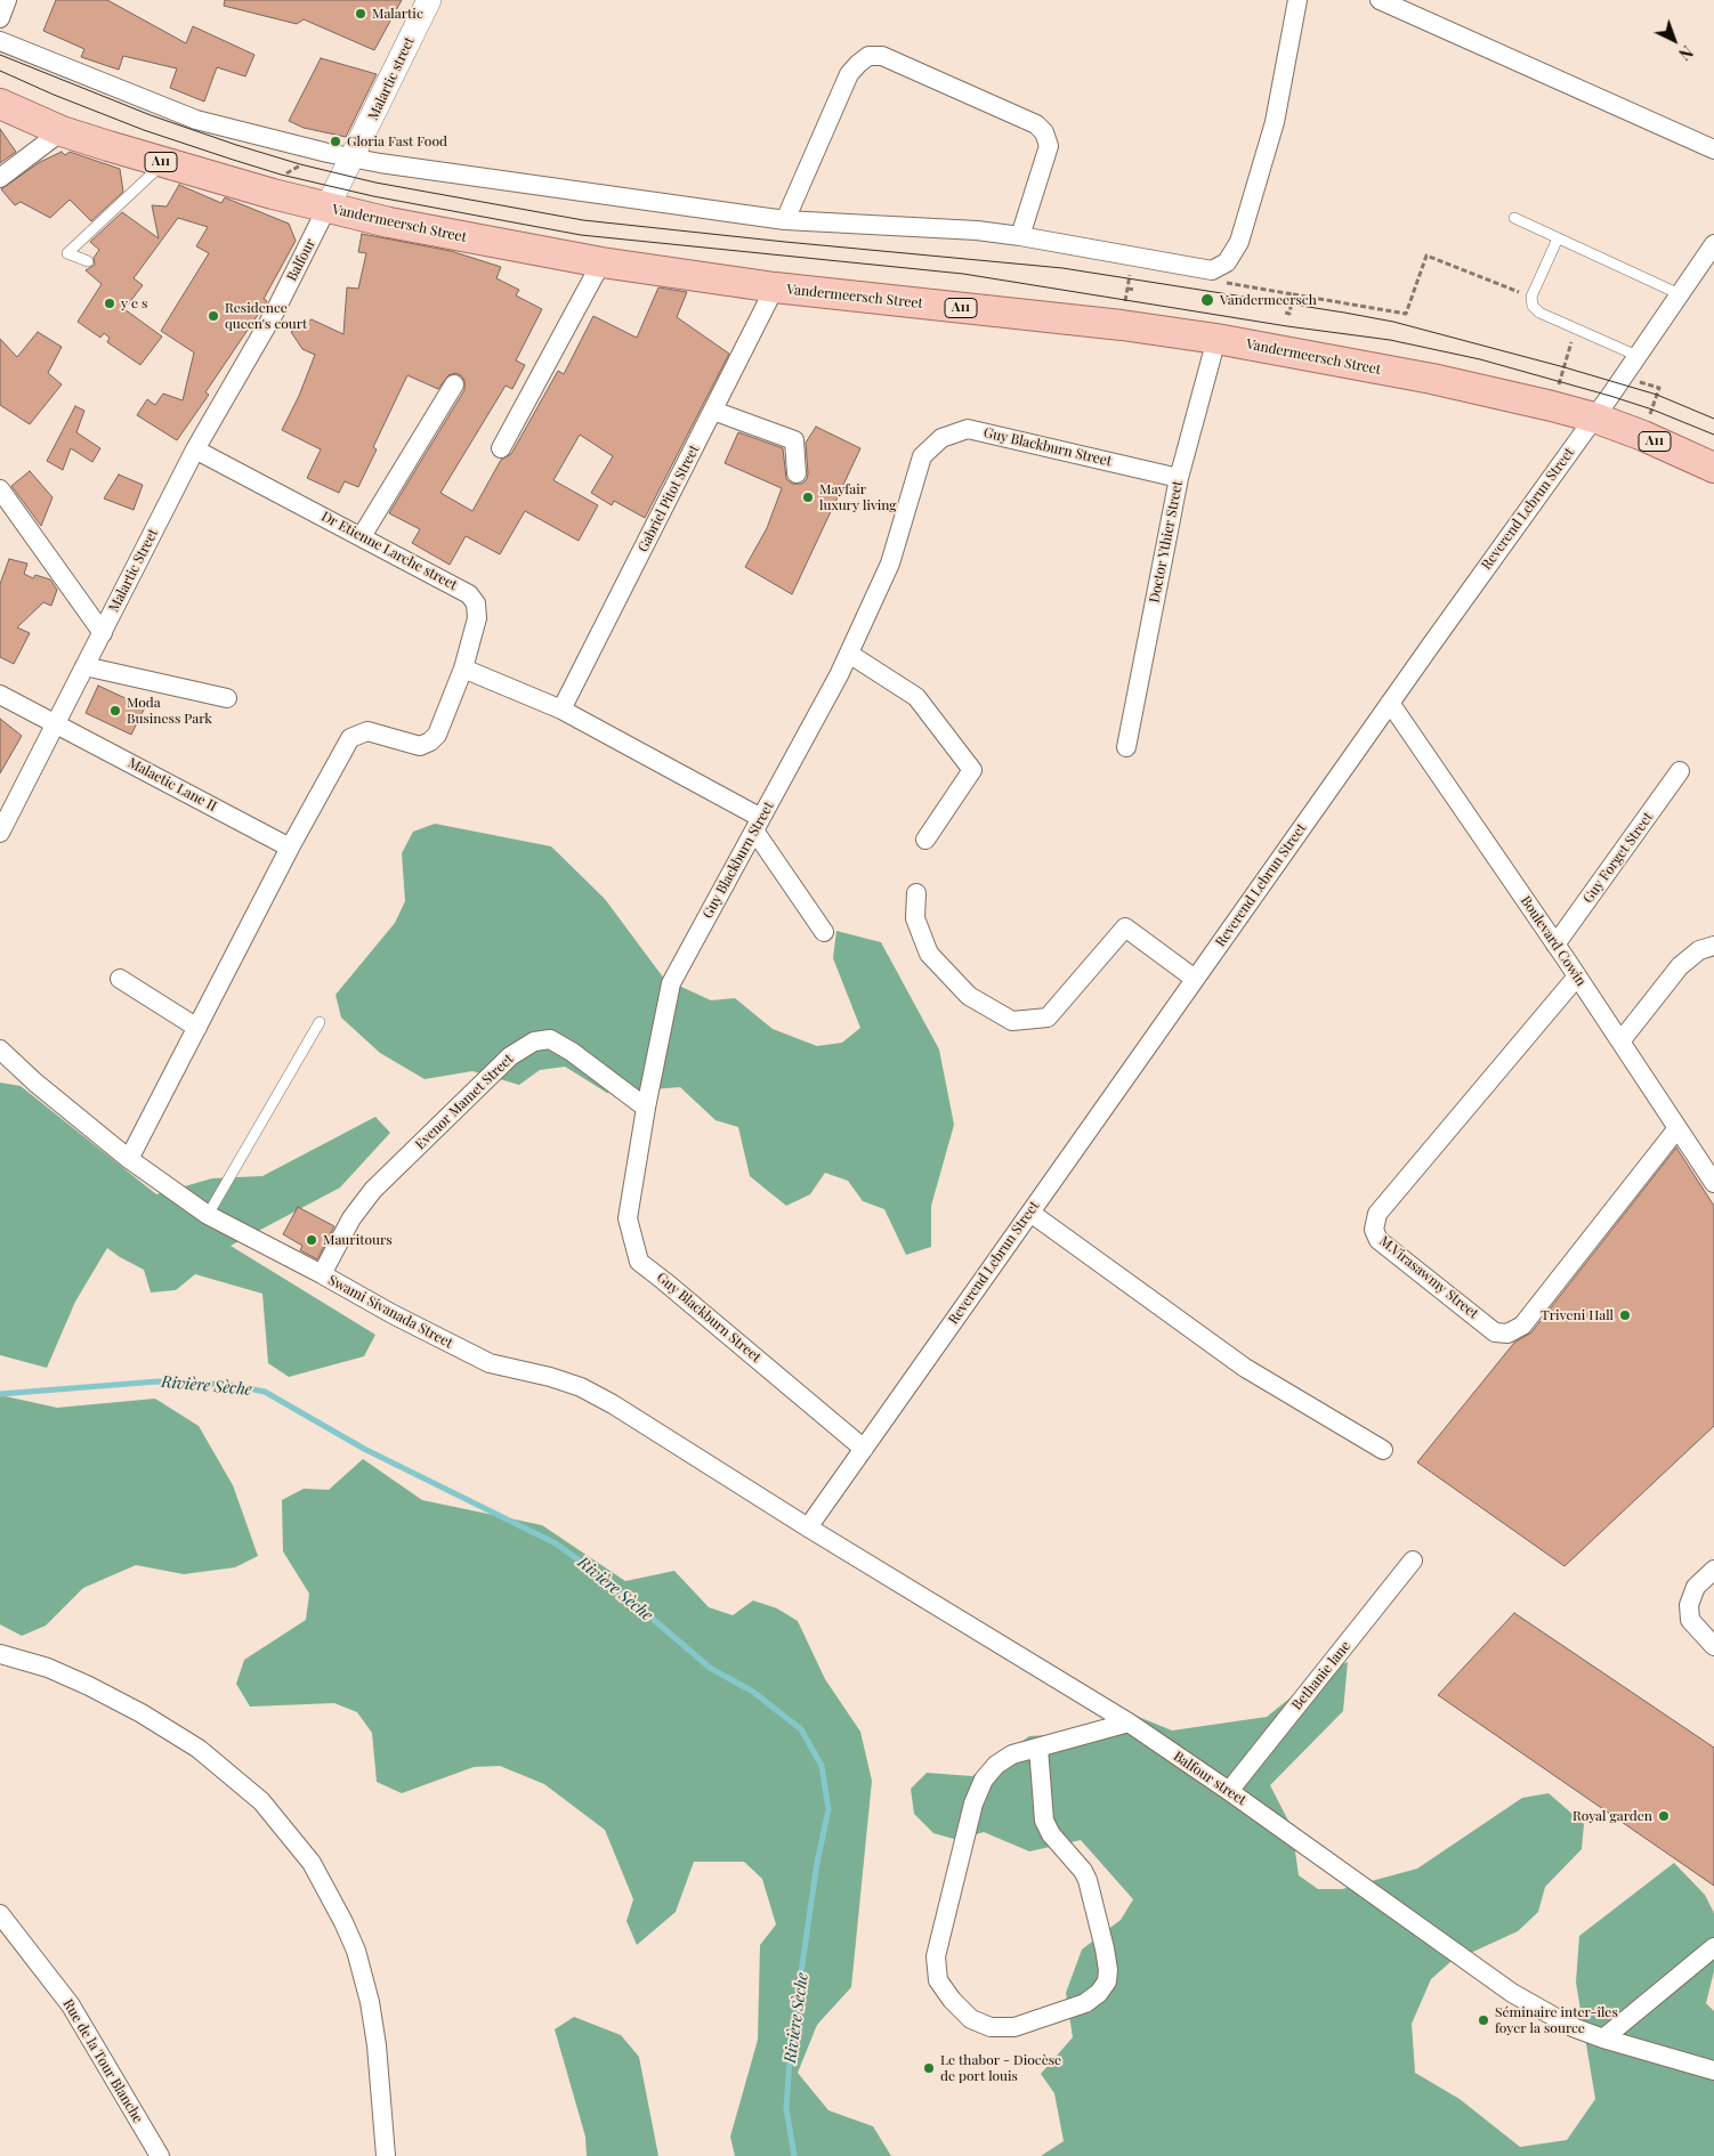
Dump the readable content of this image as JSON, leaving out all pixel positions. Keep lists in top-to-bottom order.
{
  "streets": {
    "main road": ["A11", "Vandermeersch Street"],
    "street": [
      "Malartic street",
      "Balfour",
      "Guy Blackburn Street",
      "Gabriel Pitot Street",
      "Reverend Lebrun Street",
      "Doctor Ythier Street",
      "Dr Etienne Larche street",
      "Malartic Street",
      "Malaetic Lane II",
      "Guy Forget Street",
      "Boulevard Cowin",
      "Evenor Mamet Street",
      "M.Virasawmy Street",
      "Swami Sivanada Street",
      "Bethanie lane",
      "Balfour street",
      "Rue de la Tour Blanche"
    ]
  },
  "crossings": [
    ["Malartic street", "Vandermeersch Street"],
    ["Malartic street", "Balfour"],
    ["Vandermeersch Street", "Balfour"],
    ["Vandermeersch Street", "Gabriel Pitot Street"],
    ["Vandermeersch Street", "Reverend Lebrun Street"],
    ["Vandermeersch Street", "Doctor Ythier Street"],
    ["Balfour", "Malartic Street"],
    ["Guy Blackburn Street", "Reverend Lebrun Street"],
    ["Guy Blackburn Street", "Doctor Ythier Street"],
    ["Guy Blackburn Street", "Evenor Mamet Street"],
    ["Reverend Lebrun Street", "Boulevard Cowin"],
    ["Reverend Lebrun Street", "Swami Sivanada Street"],
    ["Reverend Lebrun Street", "Balfour street"],
    ["Dr Etienne Larche street", "Malartic Street"],
    ["Dr Etienne Larche street", "Malaetic Lane II"],
    ["Dr Etienne Larche street", "Swami Sivanada Street"],
    ["Malartic Street", "Malaetic Lane II"],
    ["Guy Forget Street", "Boulevard Cowin"],
    ["Boulevard Cowin", "M.Virasawmy Street"],
    ["Evenor Mamet Street", "Swami Sivanada Street"],
    ["Swami Sivanada Street", "Balfour street"],
    ["Bethanie lane", "Balfour street"]
  ],
  "water": ["Rivière Sèche"],
  "places": [
    "Malartic",
    "Gloria Fast Food",
    "Vandermeersch",
    "y e s",
    "Residence queen's court",
    "Mayfair luxury living",
    "Moda Business Park",
    "Mauritours",
    "Triveni Hall",
    "Royal garden",
    "Séminaire inter-îles foyer la source",
    "Le thabor - Diocèse de port louis"
  ],
  "north": "bottom right"
}
